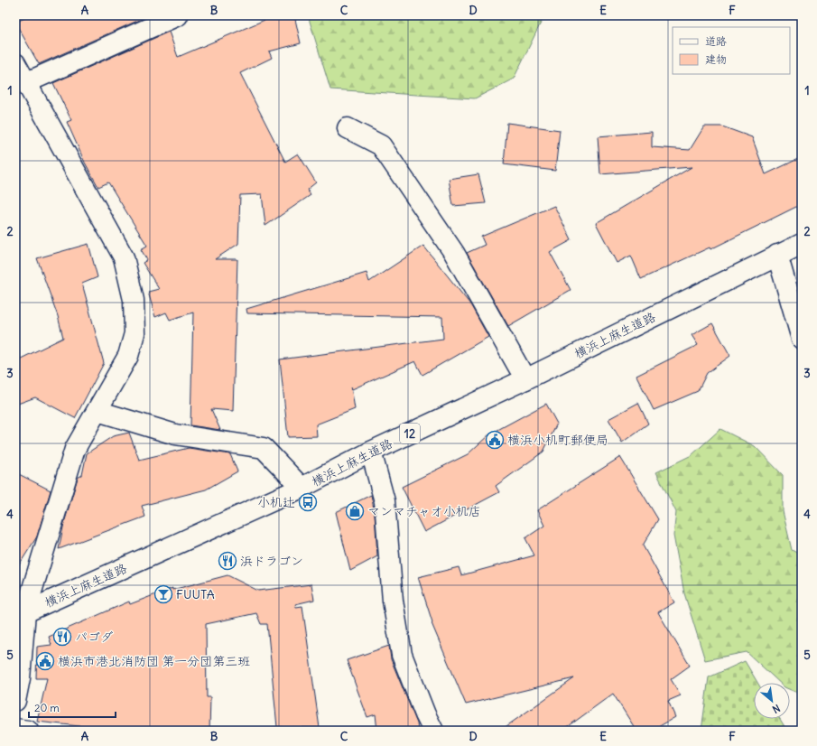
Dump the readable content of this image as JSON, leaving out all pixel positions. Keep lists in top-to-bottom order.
{
  "streets": {
    "street": ["横浜上麻生道路", "12"]
  },
  "places": {
    "public building": ["横浜小机町郵便局", "横浜市港北消防団 第一分団第三班"],
    "bus stop": ["小机辻"],
    "shop": ["マンマチャオ小机店"],
    "restaurant": ["浜ドラゴン", "パゴダ"],
    "bar": ["FUUTA"]
  },
  "legend": ["道路", "建物"],
  "scale_bar": "20 m",
  "north": "bottom right",
  "grid": {
    "columns": [
      "A",
      "B",
      "C",
      "D",
      "E",
      "F"
    ],
    "rows": [
      "1",
      "2",
      "3",
      "4",
      "5"
    ]
  }
}
